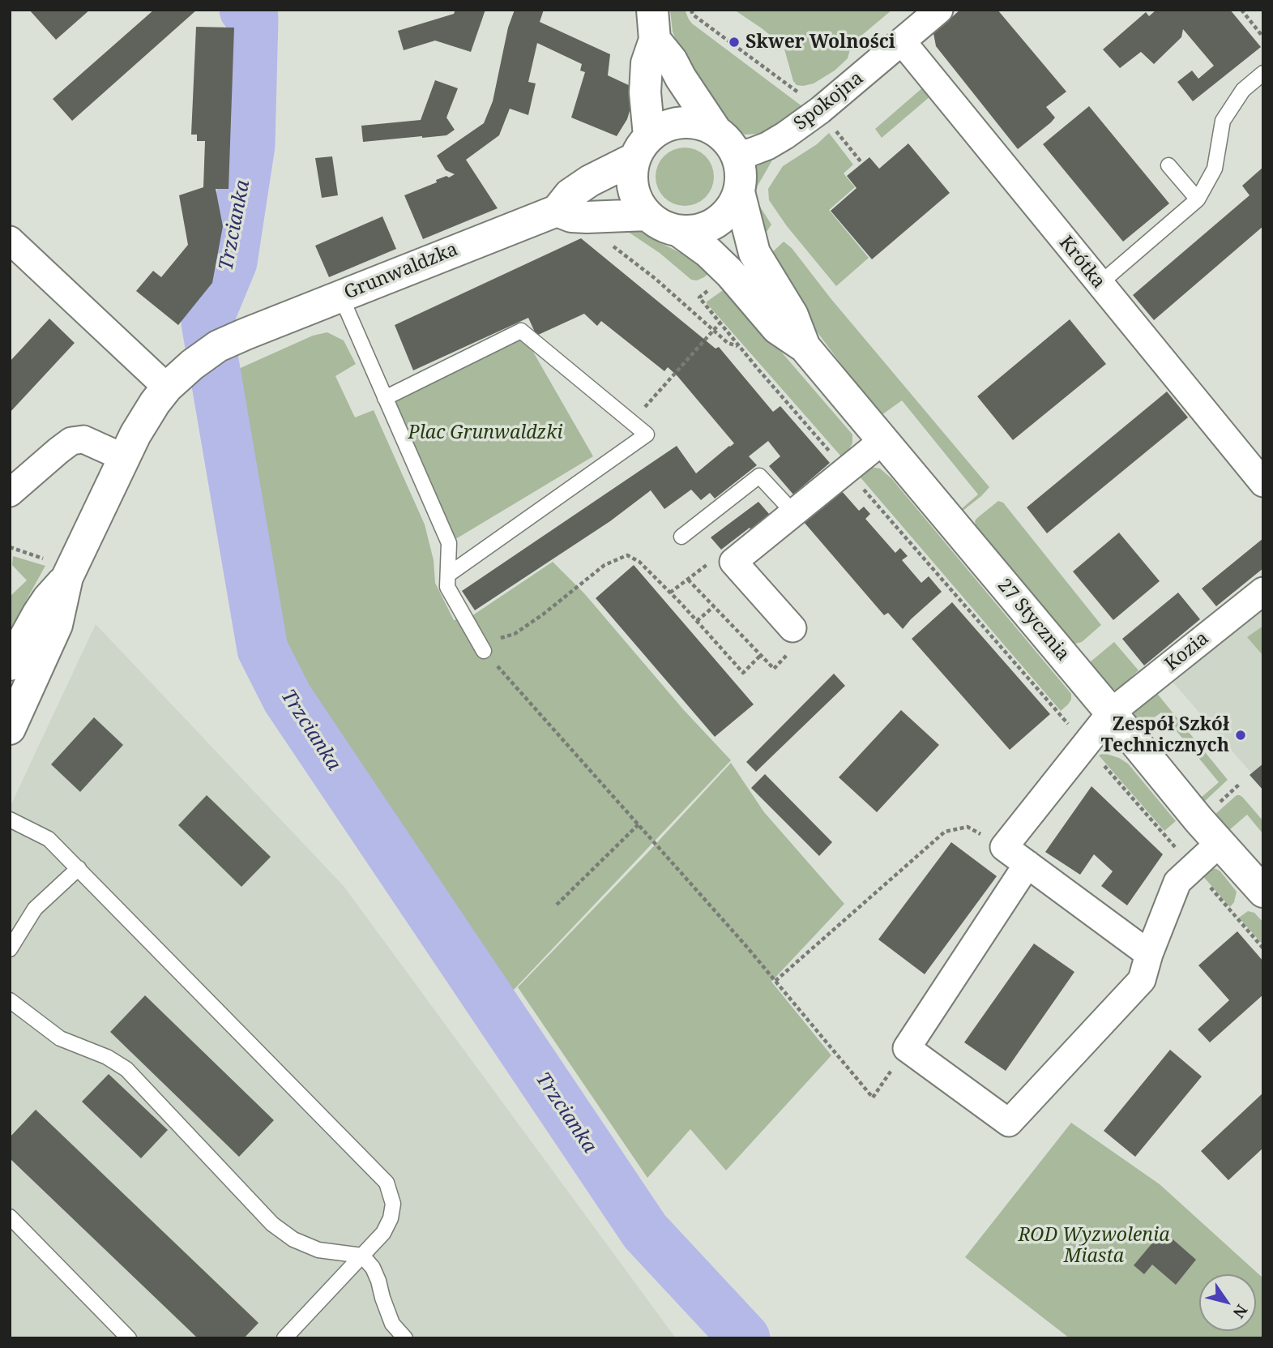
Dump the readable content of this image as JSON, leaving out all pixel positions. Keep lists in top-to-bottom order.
{
  "streets": {
    "main road": ["Grunwaldzka", "27 Stycznia"],
    "street": ["Spokojna", "Krótka", "Kozia"]
  },
  "crossings": [
    ["Spokojna", "Krótka"],
    ["Spokojna", "Grunwaldzka"],
    ["Spokojna", "27 Stycznia"],
    ["Grunwaldzka", "27 Stycznia"],
    ["27 Stycznia", "Kozia"]
  ],
  "water": ["Trzcianka"],
  "parks": ["Plac Grunwaldzki", "ROD Wyzwolenia Miasta"],
  "places": ["Skwer Wolności", "Zespół Szkół Technicznych"],
  "north": "bottom right"
}
